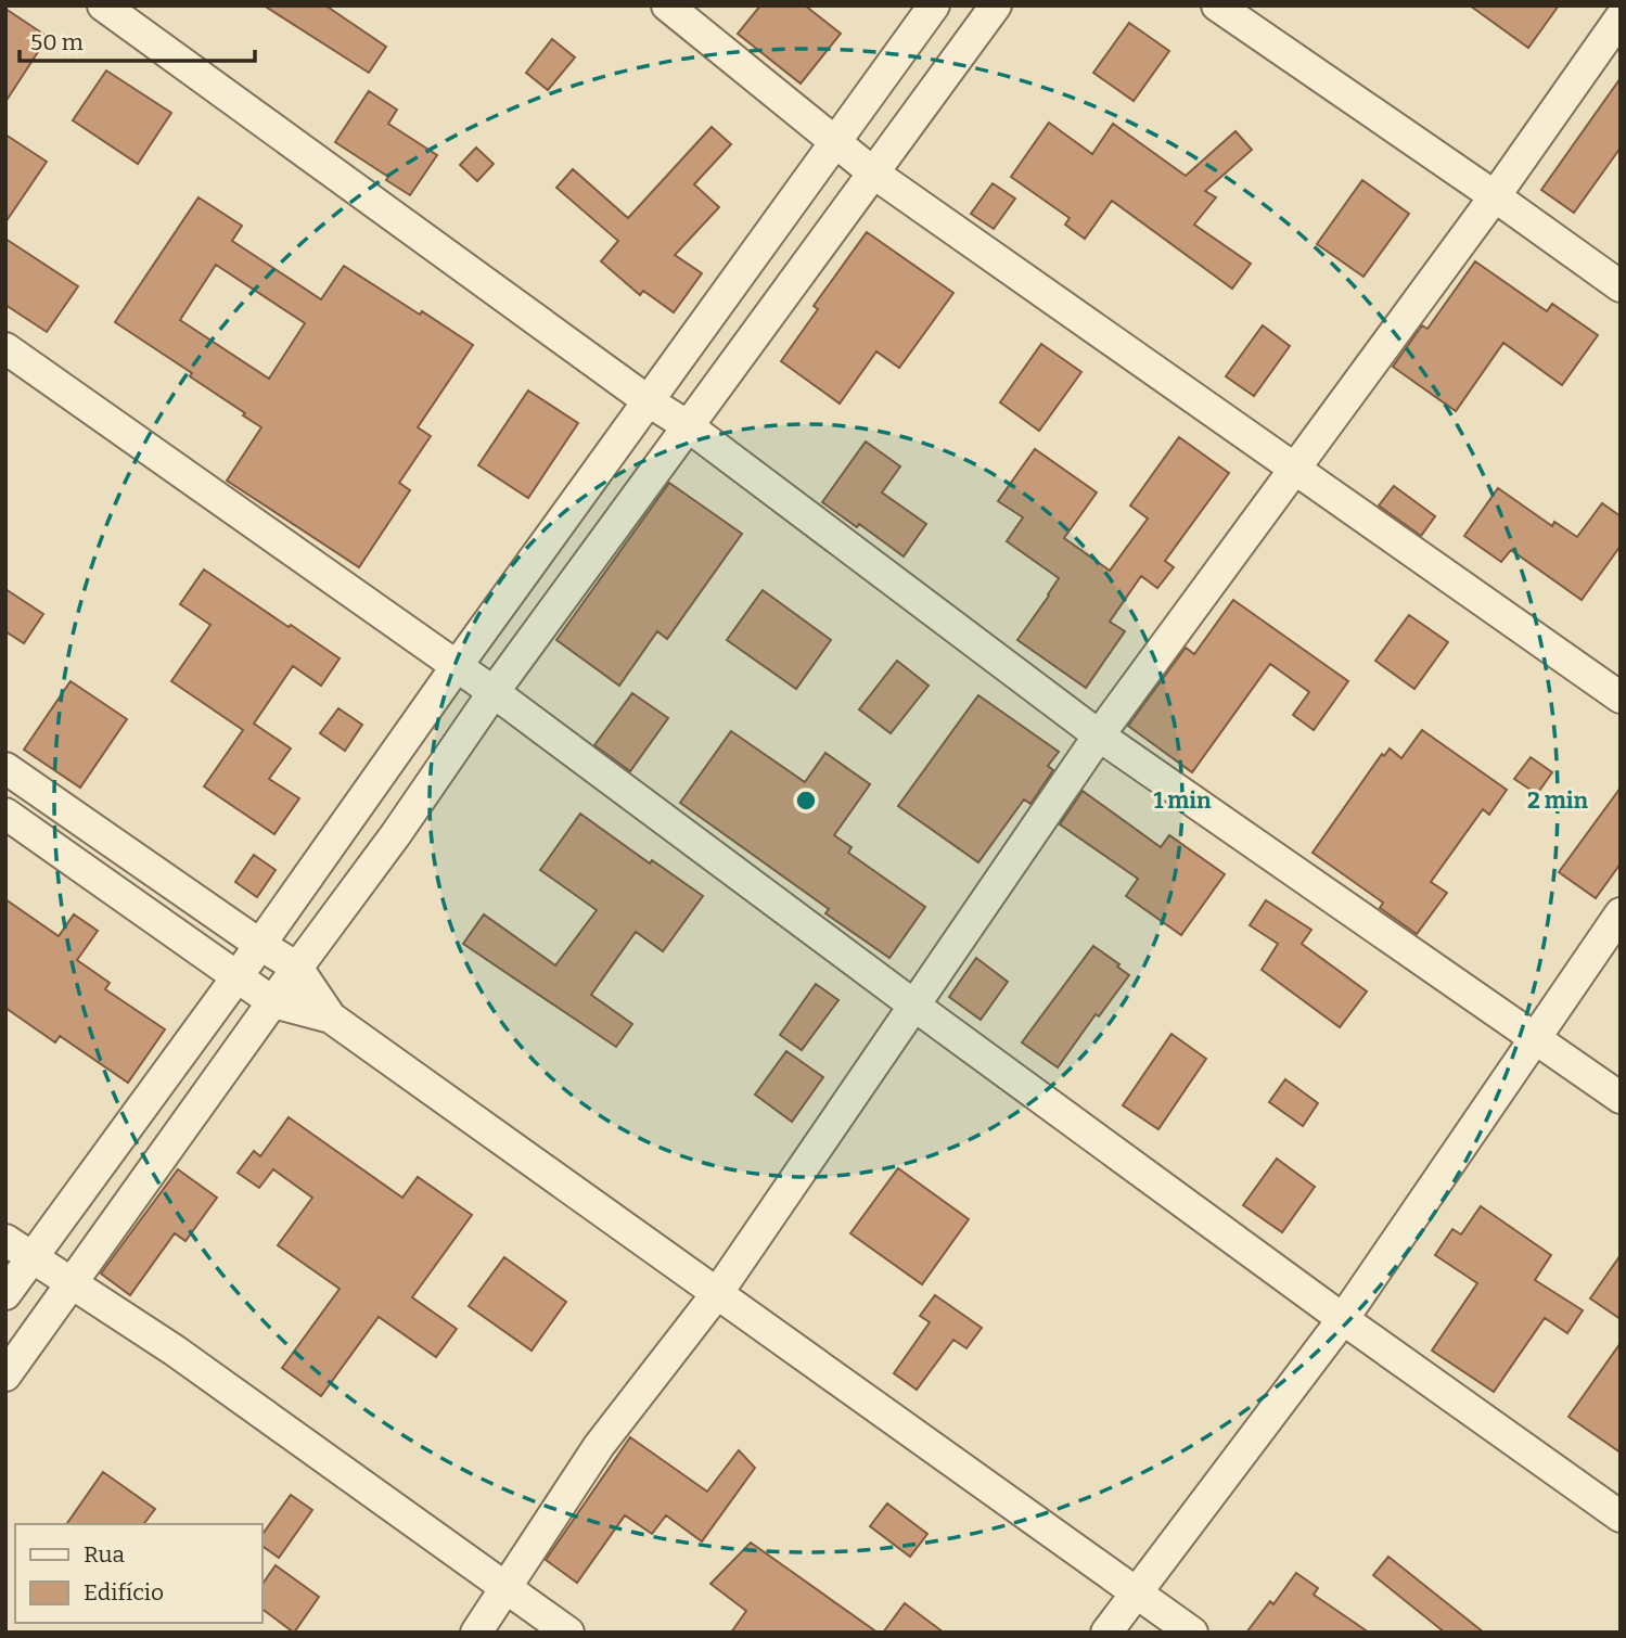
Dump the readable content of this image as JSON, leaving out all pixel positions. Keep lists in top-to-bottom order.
{
  "legend": ["Rua", "Edifício"],
  "scale_bar": "50 m",
  "rings": ["1 min", "2 min"]
}
